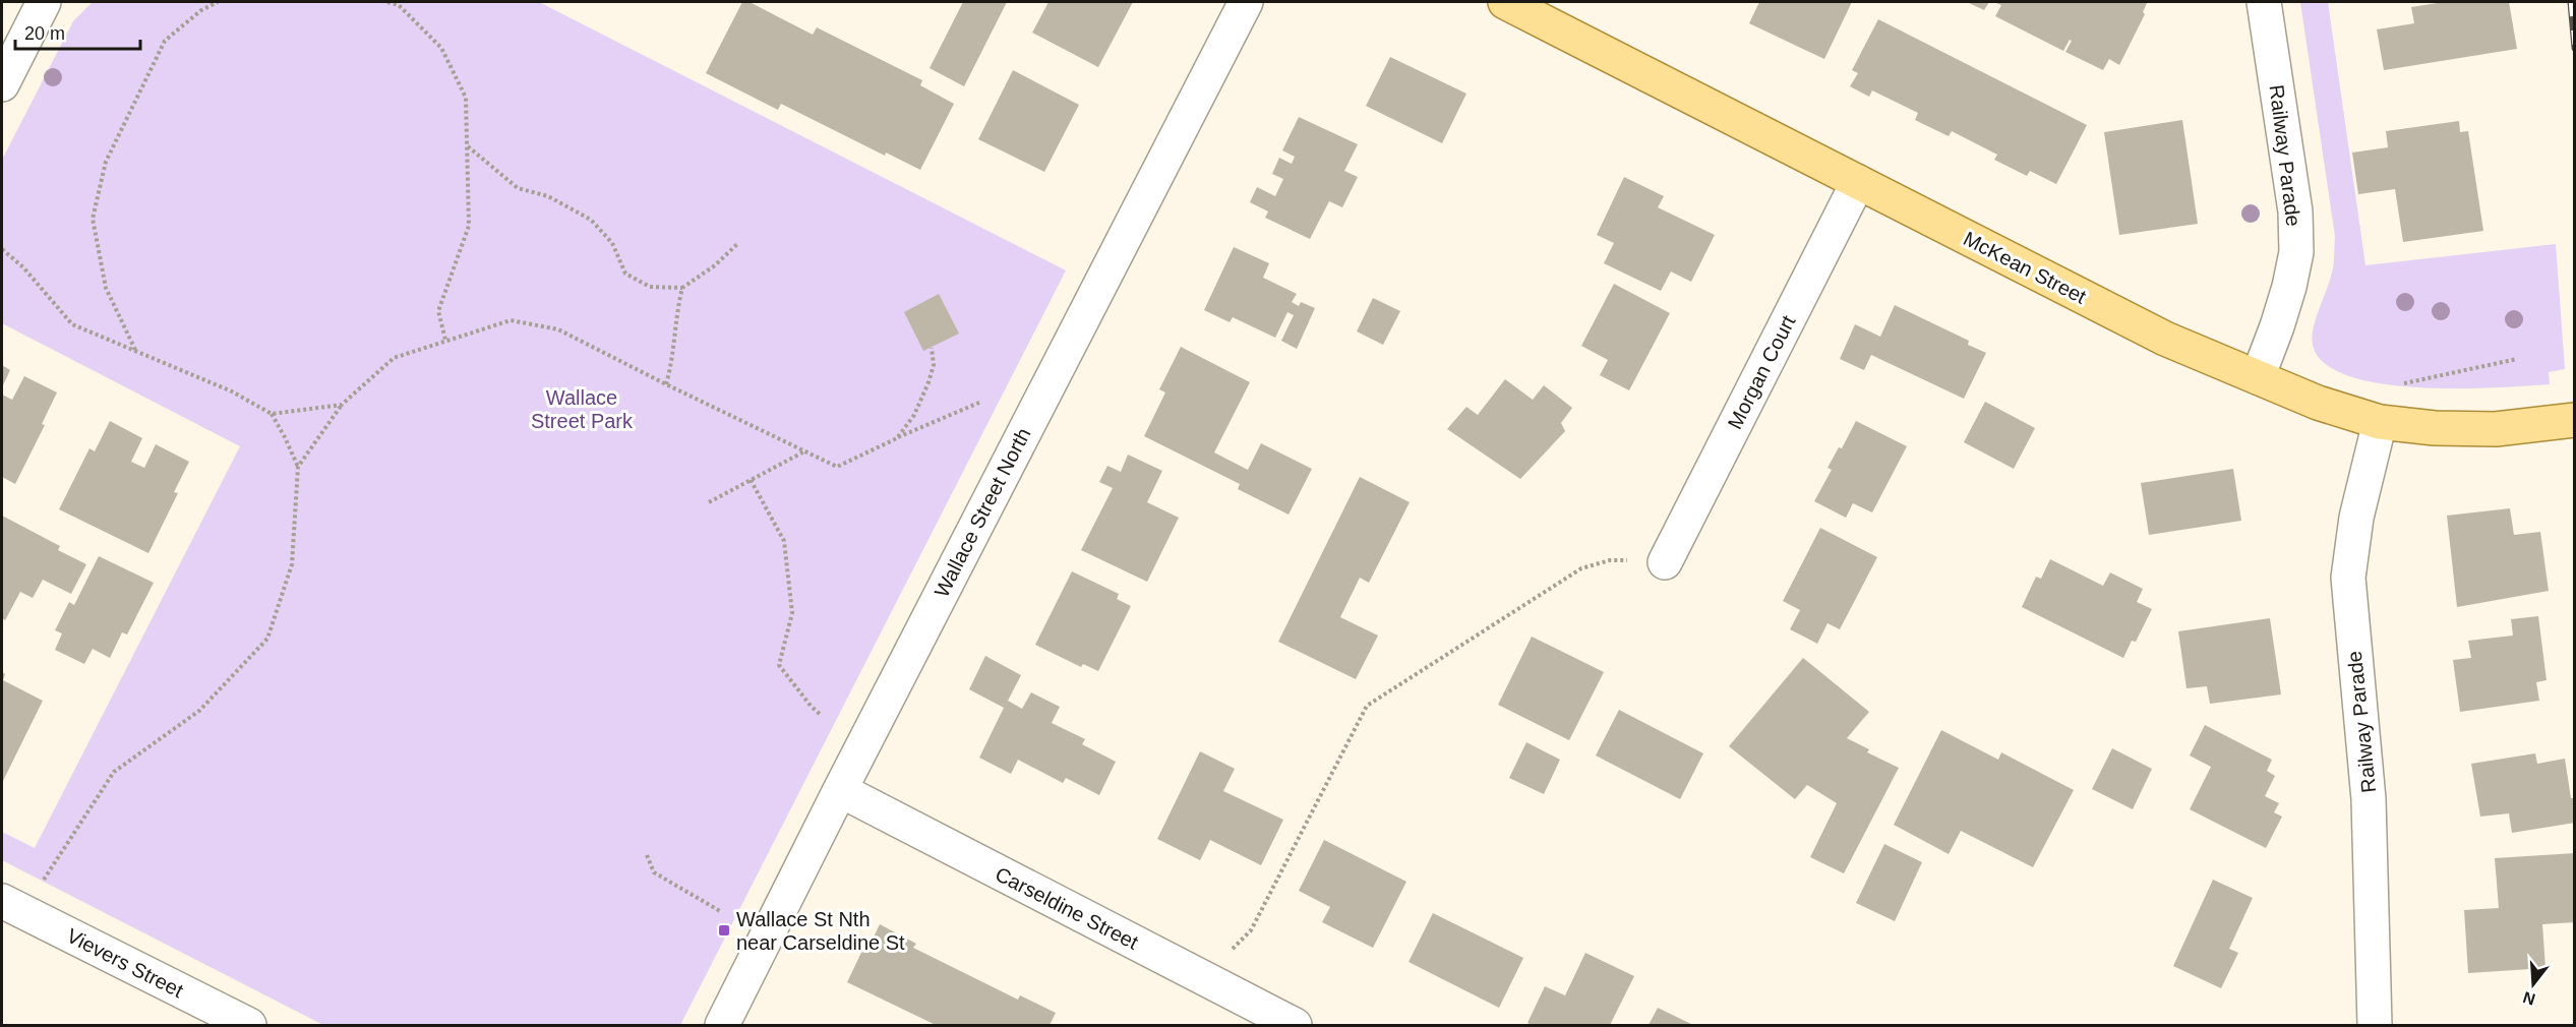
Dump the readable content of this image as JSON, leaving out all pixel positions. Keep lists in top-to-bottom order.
{
  "streets": {
    "main road": ["McKean Street"],
    "street": [
      "Railway Parade",
      "Morgan Court",
      "Wallace Street North",
      "Carseldine Street",
      "Vievers Street"
    ]
  },
  "crossings": [
    ["Railway Parade", "McKean Street"],
    ["McKean Street", "Morgan Court"],
    ["Wallace Street North", "Carseldine Street"]
  ],
  "parks": ["Wallace Street Park"],
  "places": {
    "transit": ["Wallace St Nth near Carseldine St"]
  },
  "scale_bar": "20 m",
  "north": "bottom"
}
